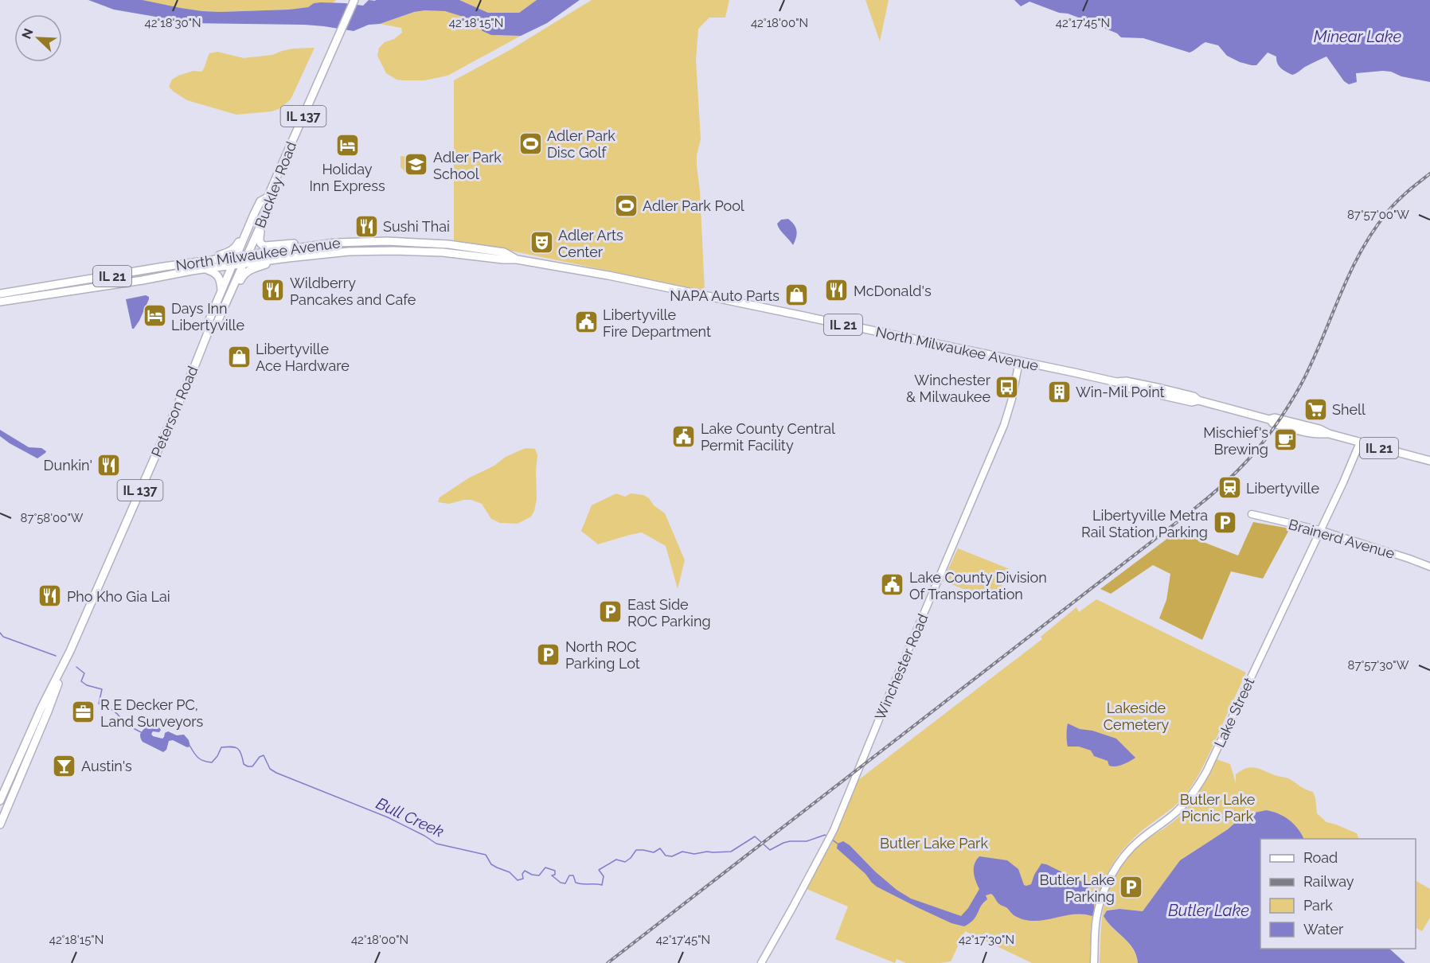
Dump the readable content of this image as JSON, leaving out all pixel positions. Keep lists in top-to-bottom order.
{
  "streets": {
    "main road": [
      "IL 137",
      "Buckley Road",
      "North Milwaukee Avenue",
      "IL 21",
      "Peterson Road"
    ],
    "street": ["Brainerd Avenue", "Winchester Road", "Lake Street"]
  },
  "crossings": [
    ["Buckley Road", "North Milwaukee Avenue"],
    ["Buckley Road", "Peterson Road"],
    ["North Milwaukee Avenue", "Peterson Road"],
    ["North Milwaukee Avenue", "Winchester Road"],
    ["North Milwaukee Avenue", "Lake Street"],
    ["Brainerd Avenue", "Lake Street"]
  ],
  "water": ["Minear Lake", "Bull Creek", "Butler Lake"],
  "parks": ["Lakeside Cemetery", "Butler Lake Picnic Park", "Butler Lake Park"],
  "places": {
    "sports": ["Adler Park Disc Golf", "Adler Park Pool"],
    "hotel": ["Holiday Inn Express", "Days Inn Libertyville"],
    "school or university": ["Adler Park School"],
    "restaurant": [
      "Sushi Thai",
      "Wildberry Pancakes and Cafe",
      "McDonald's",
      "Dunkin'",
      "Pho Kho Gia Lai"
    ],
    "theatre": ["Adler Arts Center"],
    "shop": ["NAPA Auto Parts", "Libertyville Ace Hardware"],
    "public building": ["Libertyville Fire Department", "Lake County Central Permit Facility", "Lake County Division Of Transportation"],
    "bus stop": ["Winchester & Milwaukee"],
    "building": ["Win-Mil Point"],
    "supermarket": ["Shell"],
    "cafe": ["Mischief's Brewing"],
    "station": ["Libertyville"],
    "parking": [
      "Libertyville Metra Rail Station Parking",
      "East Side ROC Parking",
      "North ROC Parking Lot",
      "Butler Lake Parking"
    ],
    "office": ["R E Decker PC, Land Surveyors"],
    "bar": ["Austin's"]
  },
  "legend": [
    "Road",
    "Railway",
    "Park",
    "Water"
  ],
  "north": "top left",
  "coordinates": [
    "42°18'30\"N",
    "42°18'15\"N",
    "42°18'00\"N",
    "42°17'45\"N",
    "87°57'00\"W",
    "87°58'00\"W",
    "87°57'30\"W",
    "42°17'30\"N"
  ]
}
